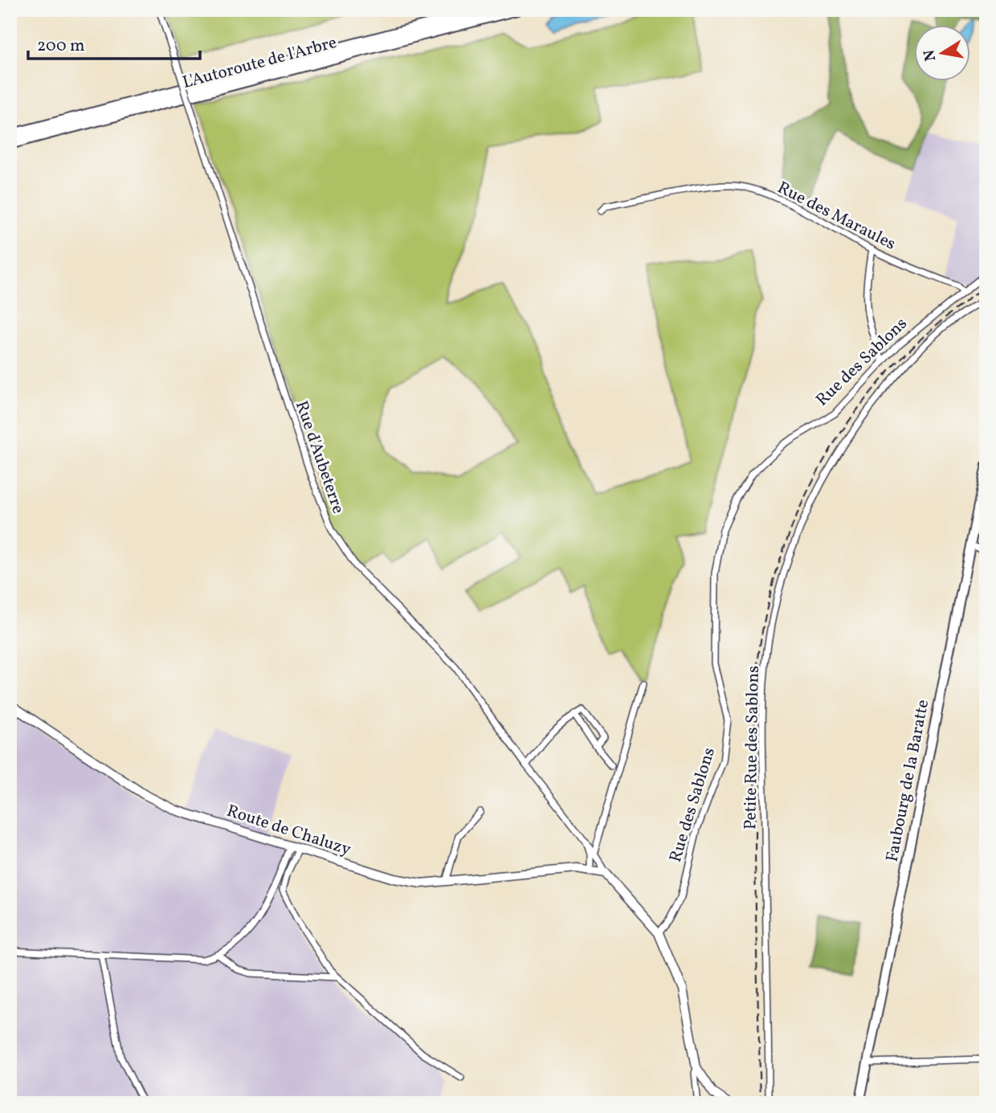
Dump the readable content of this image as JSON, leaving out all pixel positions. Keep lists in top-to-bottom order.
{
  "streets": {
    "highway": ["L'Autoroute de l'Arbre"],
    "main road": ["Faubourg de la Baratte"],
    "street": [
      "Rue des Maraules",
      "Rue des Sablons",
      "Rue d'Aubeterre",
      "Petite Rue des Sablons",
      "Route de Chaluzy"
    ]
  },
  "crossings": [
    ["Rue des Maraules", "Rue des Sablons"],
    ["Rue d'Aubeterre", "Route de Chaluzy"]
  ],
  "scale_bar": "200 m",
  "north": "left"
}
